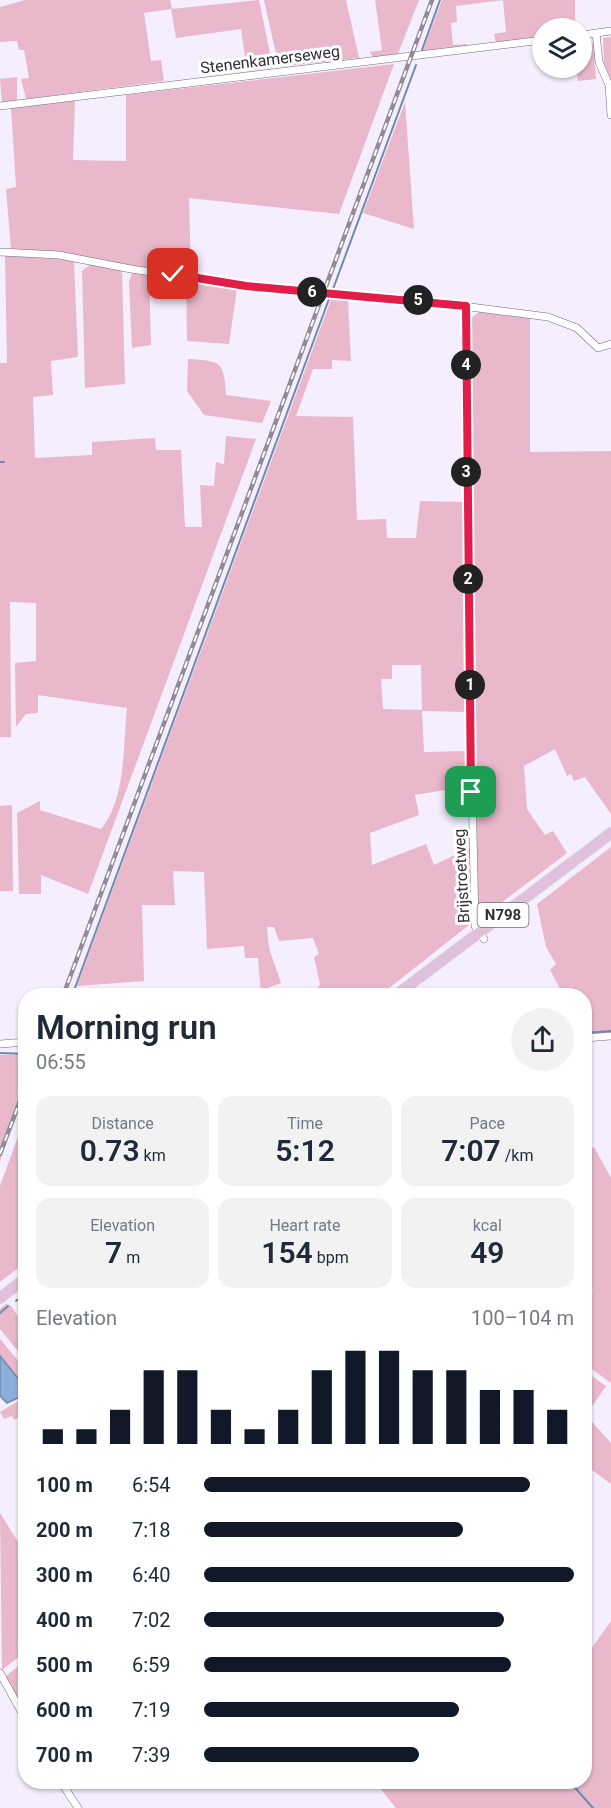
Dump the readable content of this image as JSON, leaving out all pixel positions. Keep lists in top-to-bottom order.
{
  "streets": {
    "main road": ["N798"],
    "street": ["Stenenkamerseweg", "Brijstroetweg"]
  },
  "crossings": [
    ["Brijstroetweg", "N798"]
  ],
  "page": {
    "pins": [
      "6",
      "5",
      "4",
      "3",
      "2",
      "1"
    ],
    "heading": ["Morning run", "06:55"],
    "stats": [
      ["Distance", "0.73 km"],
      ["Time", "5:12"],
      ["Pace", "7:07 /km"],
      ["Elevation", "7 m"],
      ["Heart rate", "154 bpm"],
      ["kcal", "49"]
    ],
    "chart": ["Elevation", "100–104 m"],
    "list": [
      {
        "name": "100 m",
        "note": "6:54"
      },
      {
        "name": "200 m",
        "note": "7:18"
      },
      {
        "name": "300 m",
        "note": "6:40"
      },
      {
        "name": "400 m",
        "note": "7:02"
      },
      {
        "name": "500 m",
        "note": "6:59"
      },
      {
        "name": "600 m",
        "note": "7:19"
      },
      {
        "name": "700 m",
        "note": "7:39"
      }
    ]
  }
}
